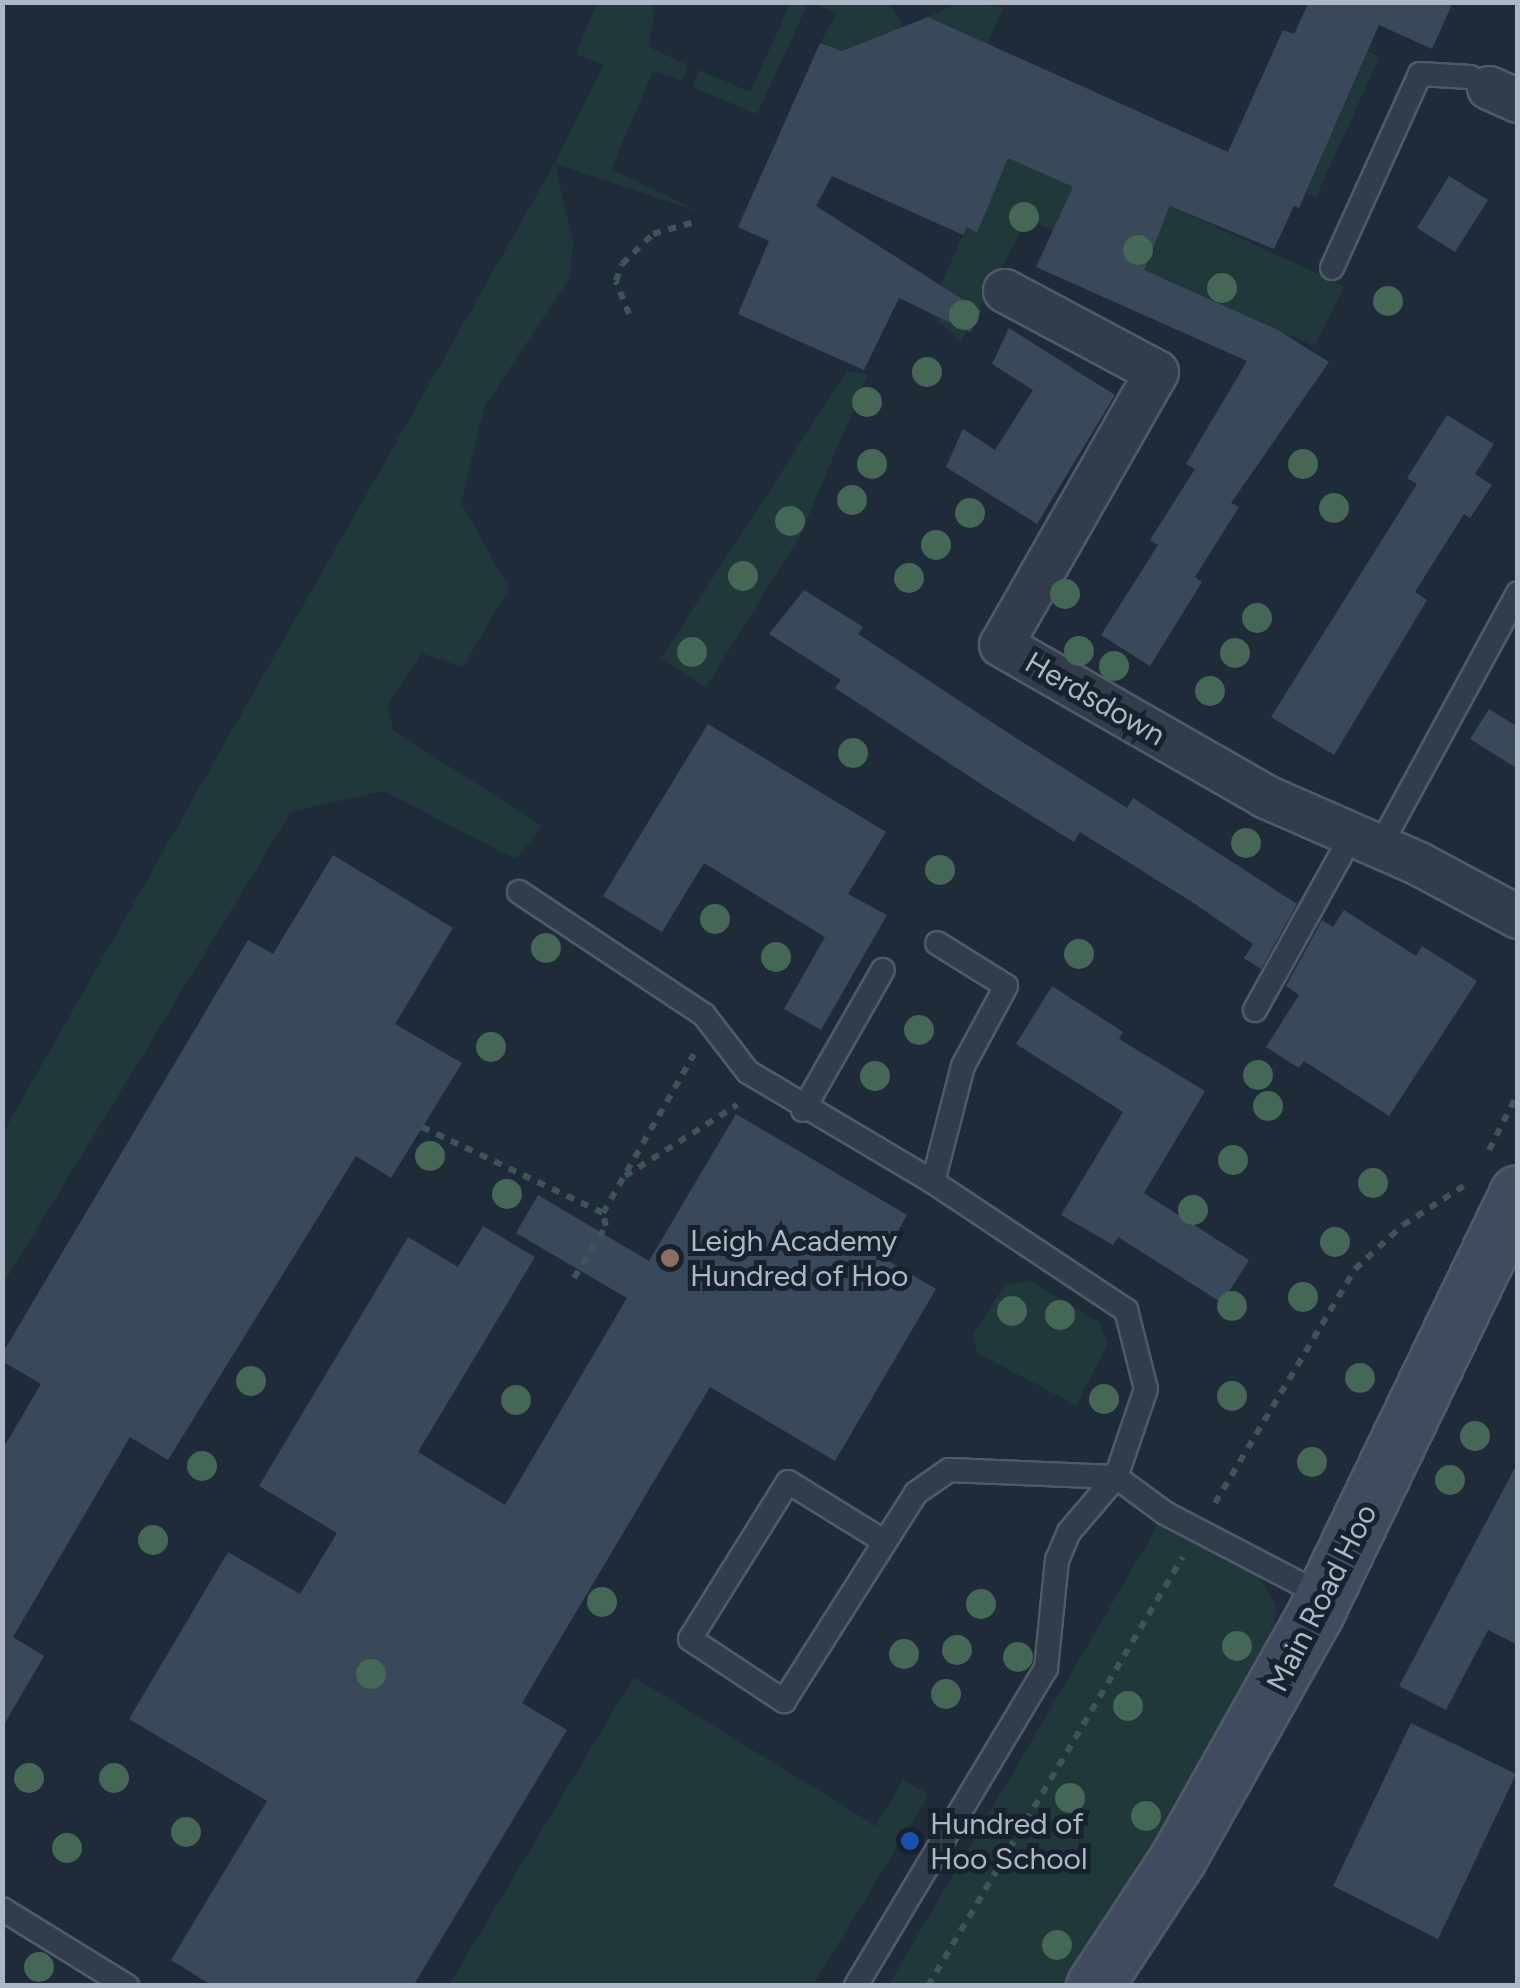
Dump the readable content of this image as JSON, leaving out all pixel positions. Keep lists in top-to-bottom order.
{
  "streets": {
    "street": ["Herdsdown", "Main Road Hoo"]
  },
  "places": ["Leigh Academy Hundred of Hoo", "Hundred of Hoo School"]
}
